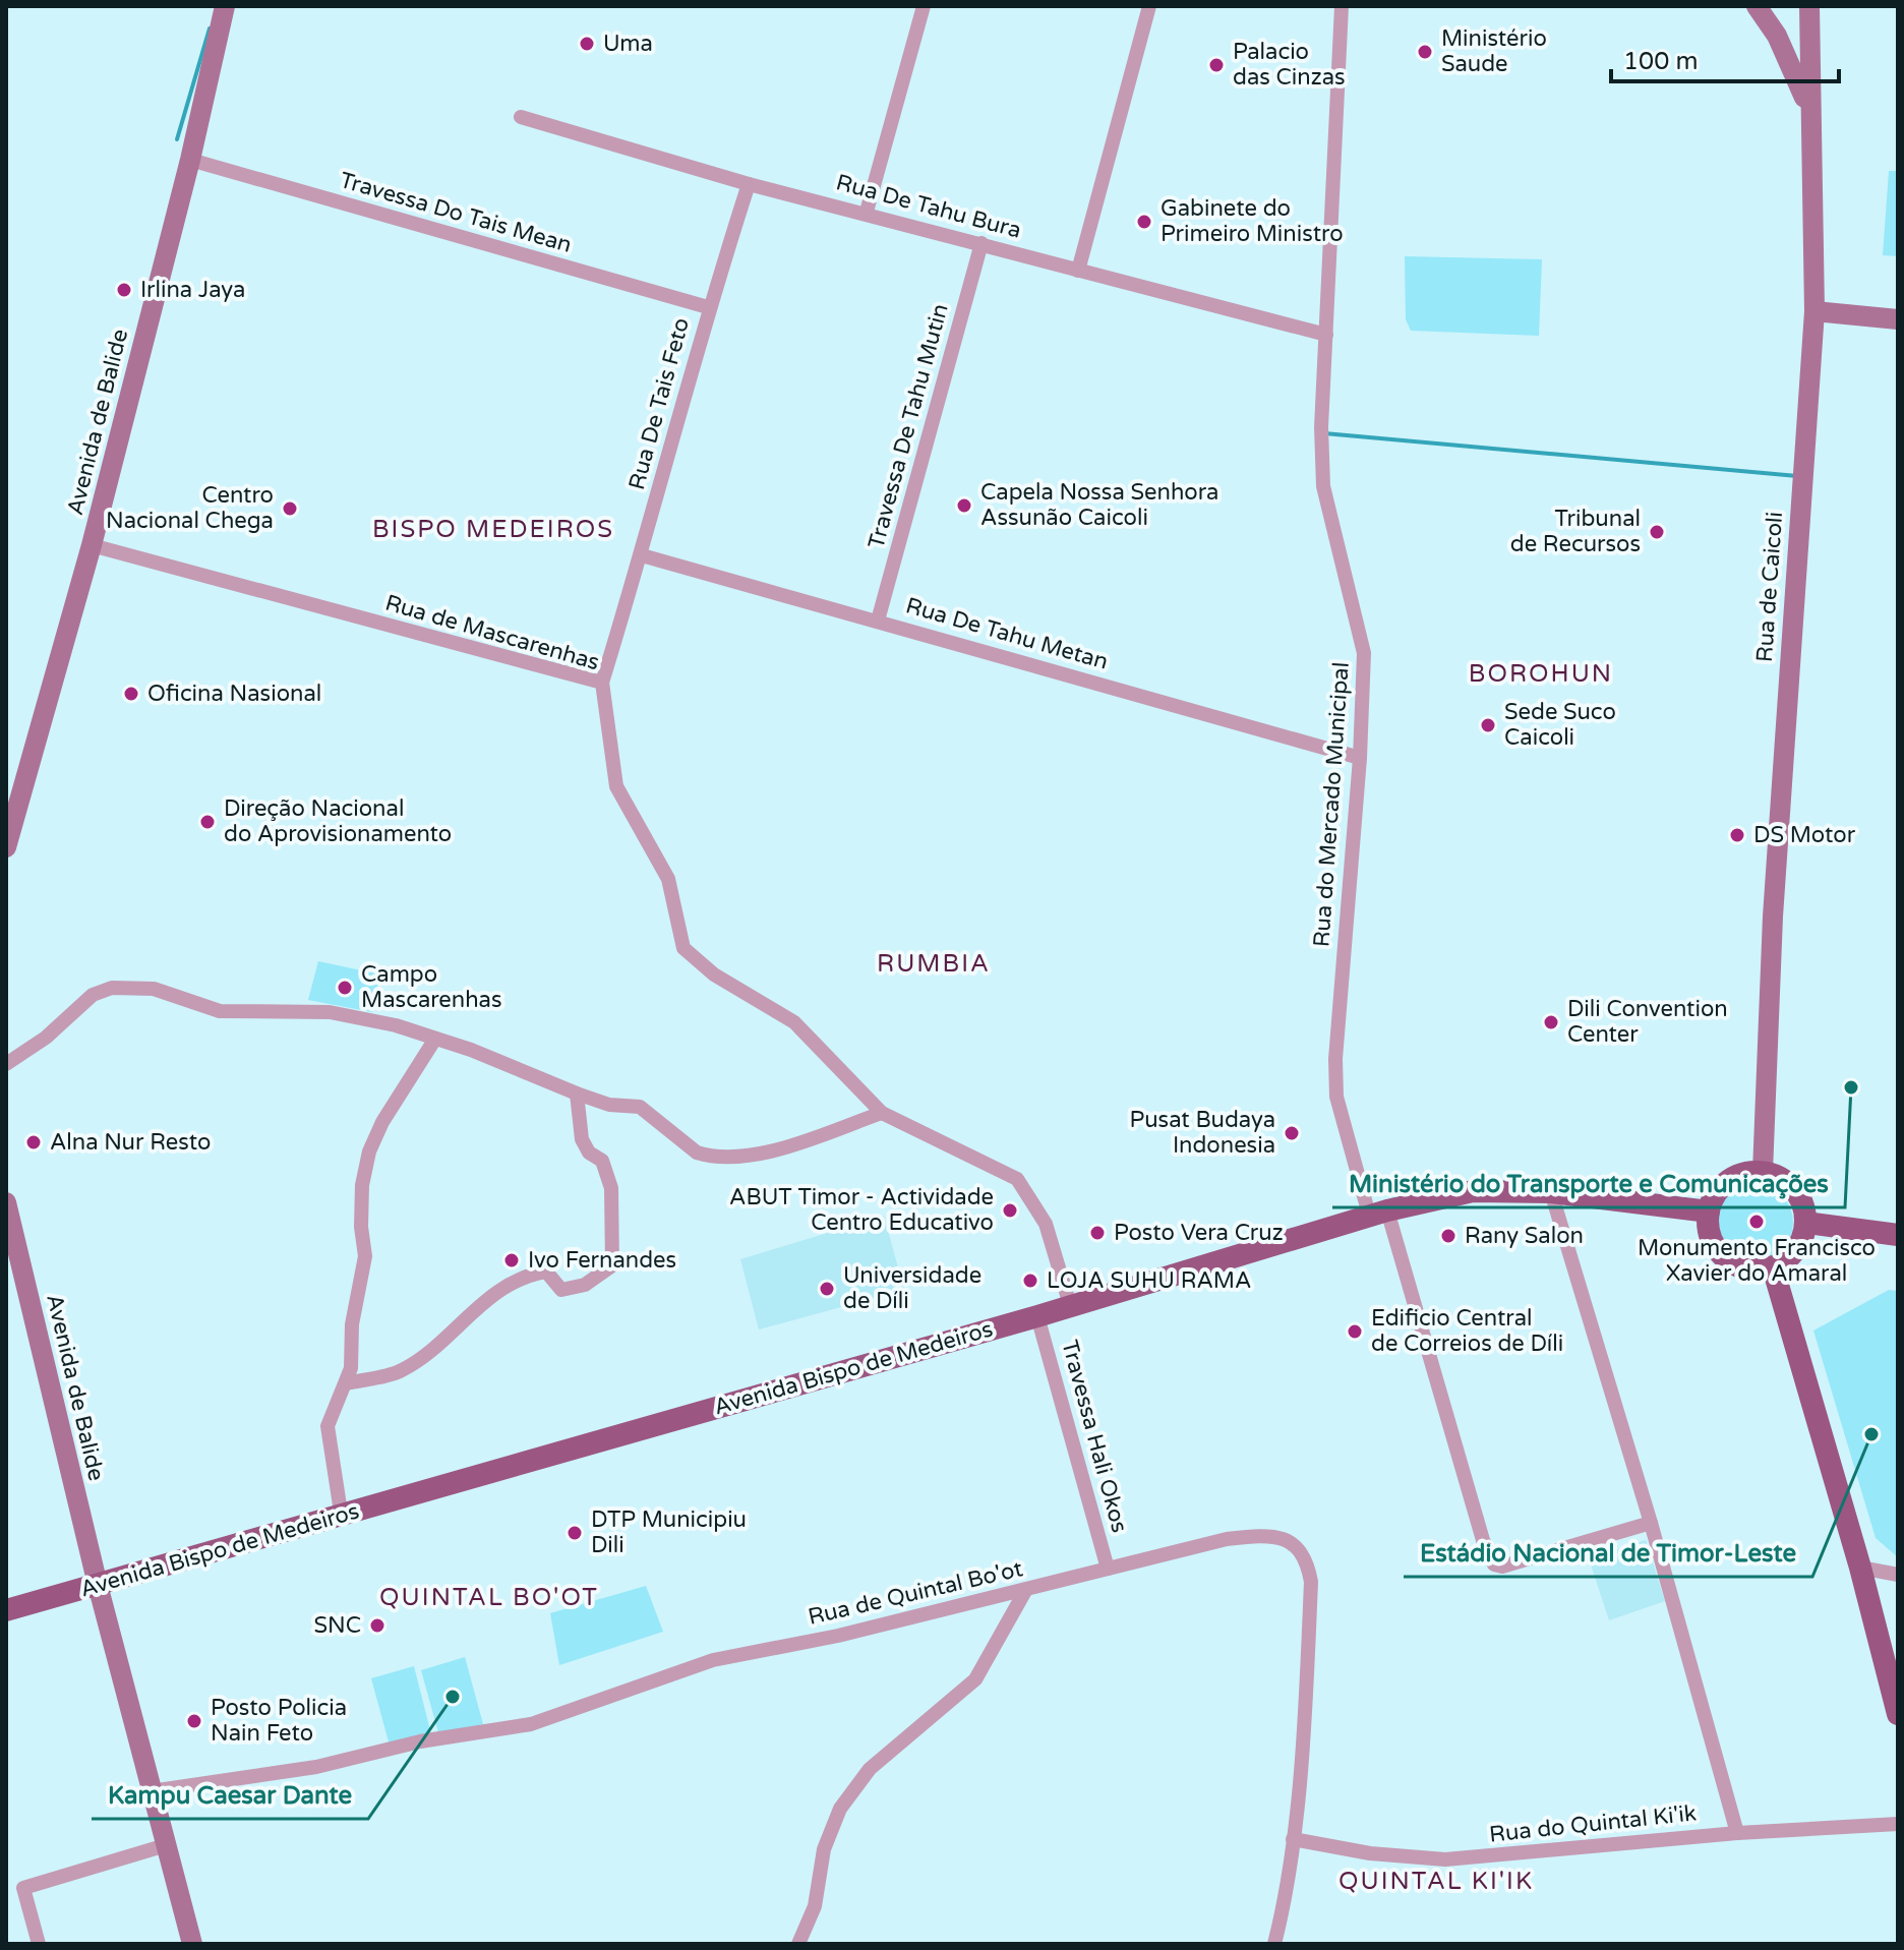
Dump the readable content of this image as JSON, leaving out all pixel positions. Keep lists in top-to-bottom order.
{
  "streets": {
    "main road": ["Avenida de Balide", "Rua de Caicoli", "Avenida Bispo de Medeiros"],
    "street": [
      "Rua De Tahu Bura",
      "Travessa Do Tais Mean",
      "Rua De Tais Feto",
      "Travessa De Tahu Mutin",
      "Rua de Mascarenhas",
      "Rua De Tahu Metan",
      "Rua do Mercado Municipal",
      "Travessa Hali Okos",
      "Rua de Quintal Bo'ot",
      "Rua do Quintal Ki'ik"
    ]
  },
  "crossings": [
    ["Rua De Tahu Bura", "Rua De Tais Feto"],
    ["Rua De Tahu Bura", "Travessa De Tahu Mutin"],
    ["Rua De Tahu Bura", "Rua do Mercado Municipal"],
    ["Travessa Do Tais Mean", "Rua De Tais Feto"],
    ["Travessa Do Tais Mean", "Avenida de Balide"],
    ["Rua De Tais Feto", "Rua de Mascarenhas"],
    ["Rua De Tais Feto", "Rua De Tahu Metan"],
    ["Avenida de Balide", "Rua de Mascarenhas"],
    ["Avenida de Balide", "Avenida Bispo de Medeiros"],
    ["Avenida de Balide", "Rua de Quintal Bo'ot"],
    ["Travessa De Tahu Mutin", "Rua De Tahu Metan"],
    ["Rua de Caicoli", "Avenida Bispo de Medeiros"],
    ["Rua de Mascarenhas", "Avenida Bispo de Medeiros"],
    ["Rua De Tahu Metan", "Rua do Mercado Municipal"],
    ["Rua do Mercado Municipal", "Avenida Bispo de Medeiros"],
    ["Avenida Bispo de Medeiros", "Travessa Hali Okos"],
    ["Travessa Hali Okos", "Rua de Quintal Bo'ot"],
    ["Rua de Quintal Bo'ot", "Rua do Quintal Ki'ik"]
  ],
  "districts": [
    "BISPO MEDEIROS",
    "BOROHUN",
    "RUMBIA",
    "QUINTAL BO'OT",
    "QUINTAL KI'IK"
  ],
  "places": [
    "Uma",
    "Ministério Saude",
    "Palacio das Cinzas",
    "Gabinete do Primeiro Ministro",
    "Irlina Jaya",
    "Capela Nossa Senhora Assunão Caicoli",
    "Centro Nacional Chega",
    "Tribunal de Recursos",
    "Oficina Nasional",
    "Sede Suco Caicoli",
    "Direção Nacional do Aprovisionamento",
    "DS Motor",
    "Campo Mascarenhas",
    "Dili Convention Center",
    "Ministério do Transporte e Comunicações",
    "Pusat Budaya Indonesia",
    "Alna Nur Resto",
    "ABUT Timor - Actividade Centro Educativo",
    "Monumento Francisco Xavier do Amaral",
    "Posto Vera Cruz",
    "Rany Salon",
    "Ivo Fernandes",
    "LOJA SUHU RAMA",
    "Universidade de Díli",
    "Edificio Central de Correios de Díli",
    "Estádio Nacional de Timor-Leste",
    "DTP Municipiu Dili",
    "SNC",
    "Kampu Caesar Dante",
    "Posto Policia Nain Feto"
  ],
  "scale_bar": "100 m"
}
